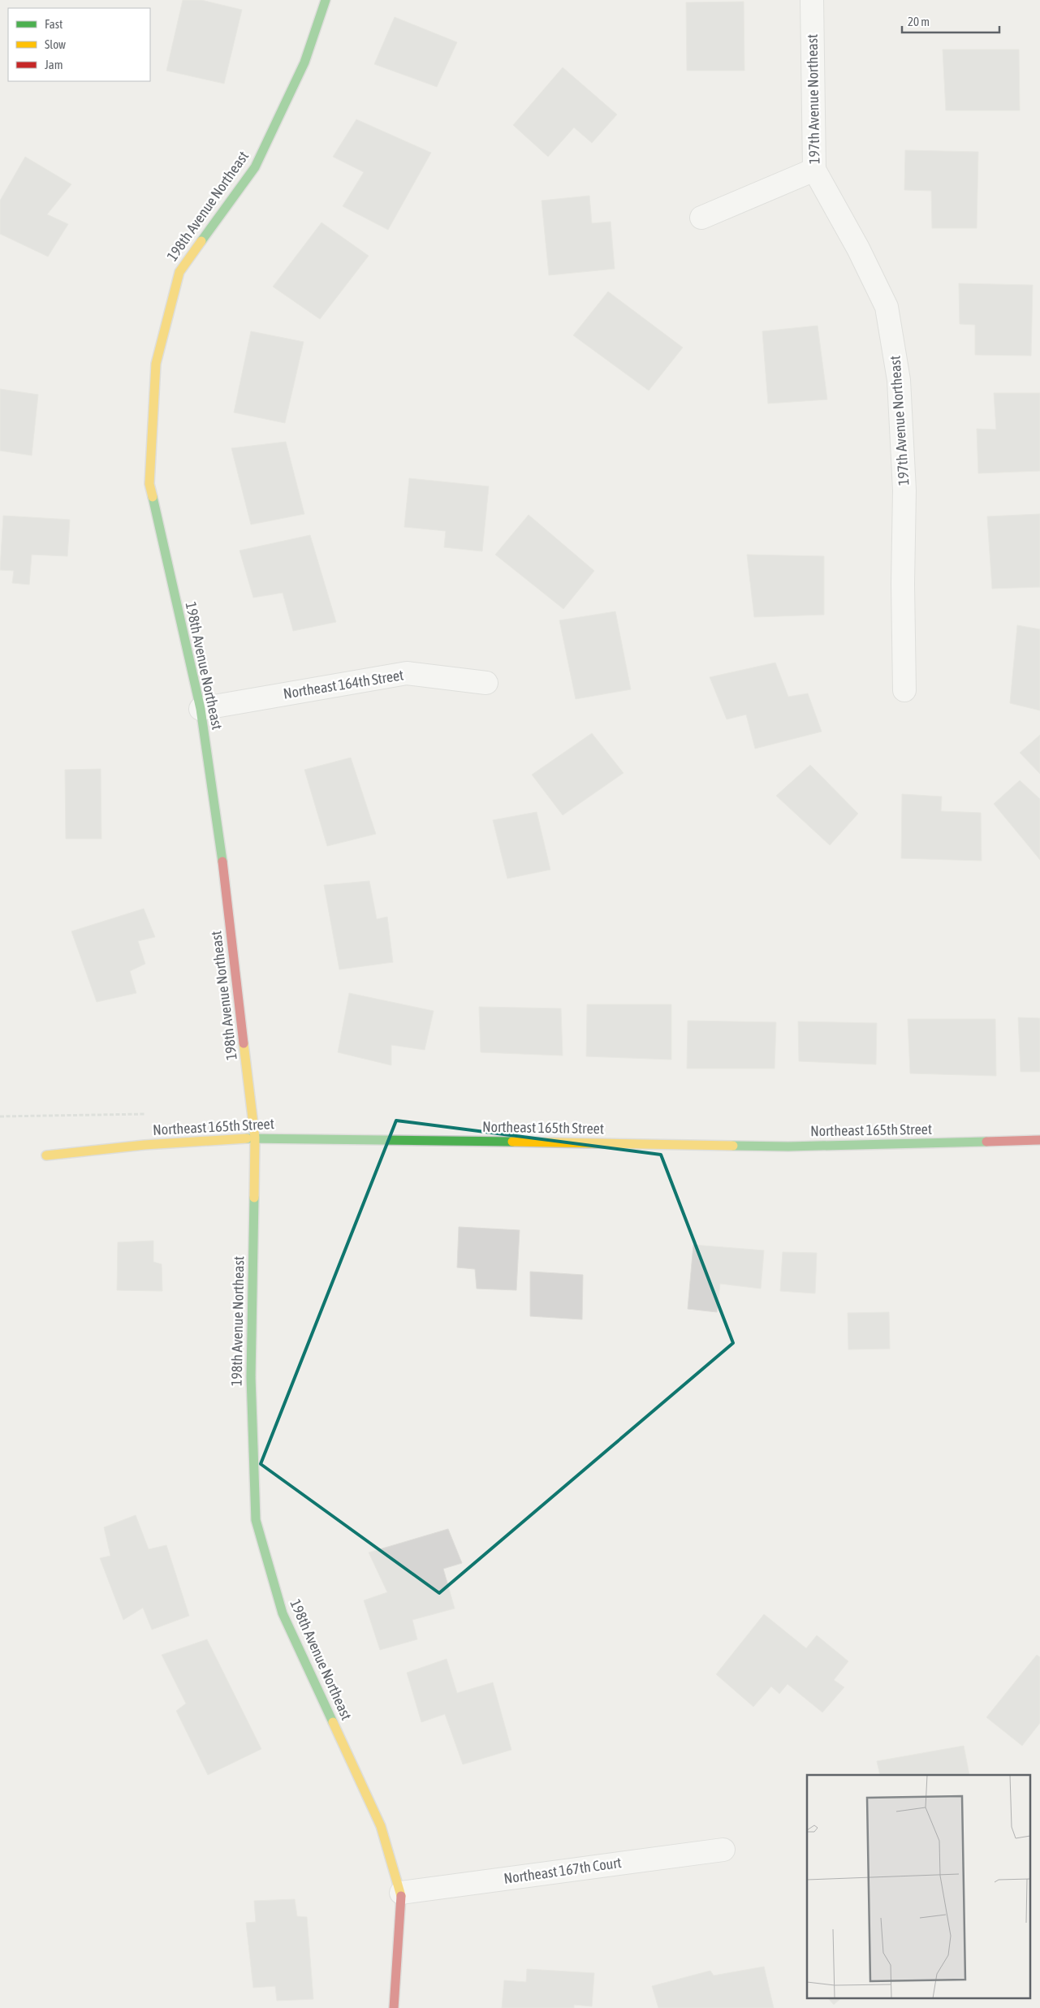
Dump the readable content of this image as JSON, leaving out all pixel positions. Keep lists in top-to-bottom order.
{
  "streets": {
    "street": [
      "197th Avenue Northeast",
      "198th Avenue Northeast",
      "Northeast 164th Street",
      "Northeast 165th Street",
      "Northeast 167th Court"
    ]
  },
  "crossings": [
    ["198th Avenue Northeast", "Northeast 164th Street"],
    ["198th Avenue Northeast", "Northeast 165th Street"],
    ["198th Avenue Northeast", "Northeast 167th Court"]
  ],
  "legend": ["Fast", "Slow", "Jam"],
  "scale_bar": "20 m"
}
